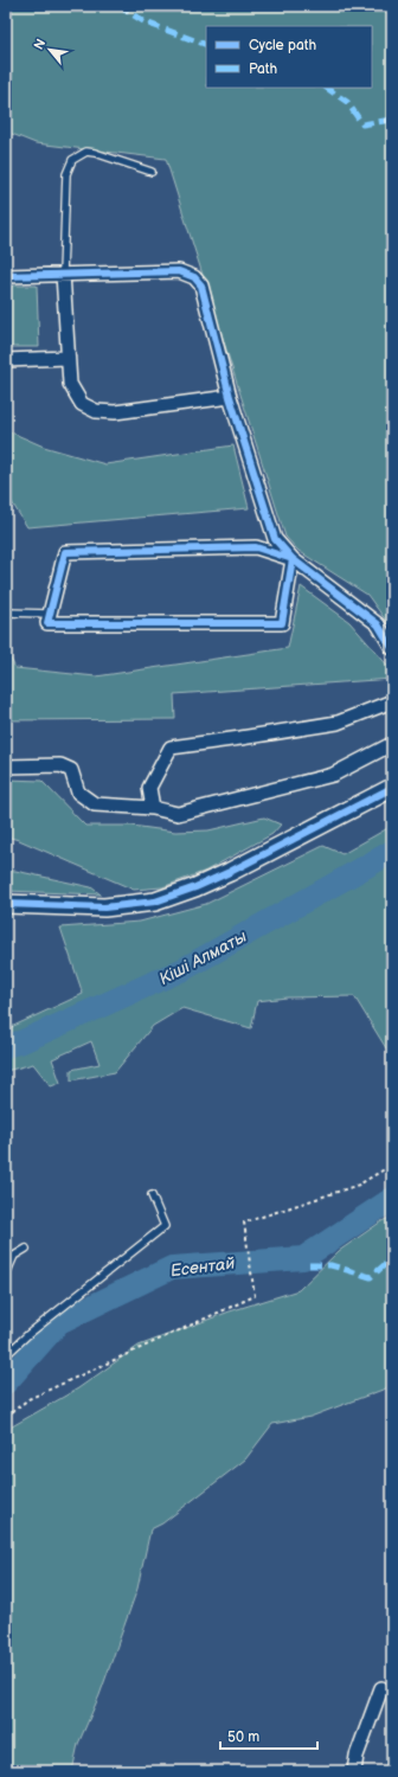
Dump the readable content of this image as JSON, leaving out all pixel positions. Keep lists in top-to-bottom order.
{
  "water": ["Кіші Алматы", "Есентай"],
  "legend": ["Cycle path", "Path"],
  "scale_bar": "50 m",
  "north": "top left"
}
